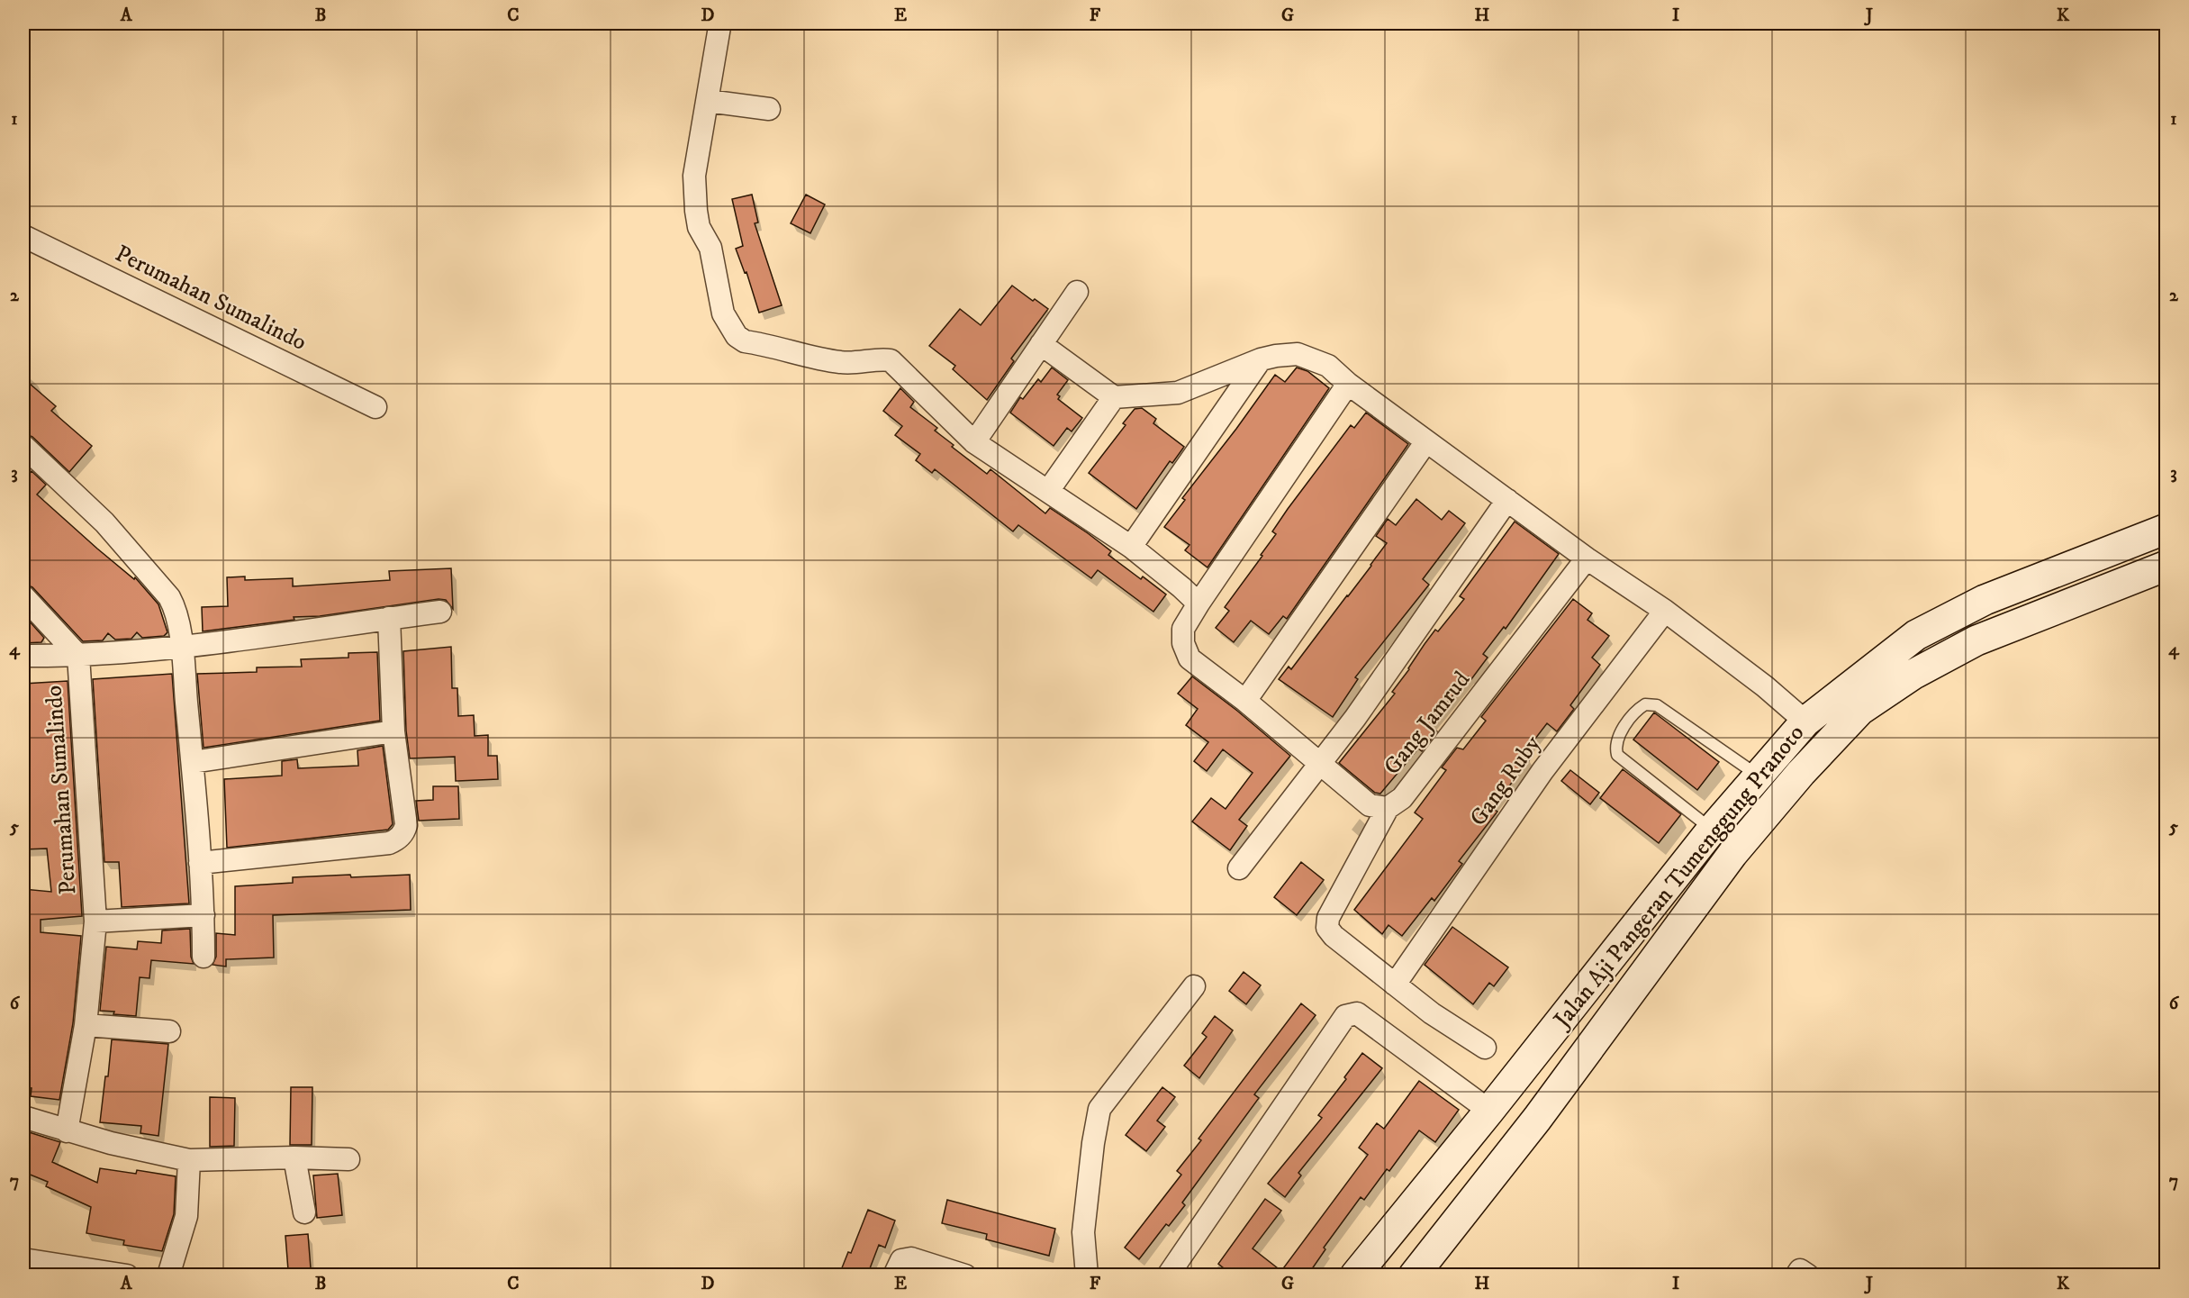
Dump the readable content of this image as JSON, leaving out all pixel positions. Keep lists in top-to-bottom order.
{
  "streets": {
    "main road": ["Jalan Aji Pangeran Tumenggung Pranoto"],
    "street": ["Perumahan Sumalindo", "Gang Jamrud", "Gang Ruby"]
  },
  "crossings": [
    ["Gang Jamrud", "Gang Ruby"]
  ],
  "grid": {
    "columns": [
      "A",
      "B",
      "C",
      "D",
      "E",
      "F",
      "G",
      "H",
      "I",
      "J",
      "K"
    ],
    "rows": [
      "1",
      "2",
      "3",
      "4",
      "5",
      "6",
      "7"
    ]
  }
}
